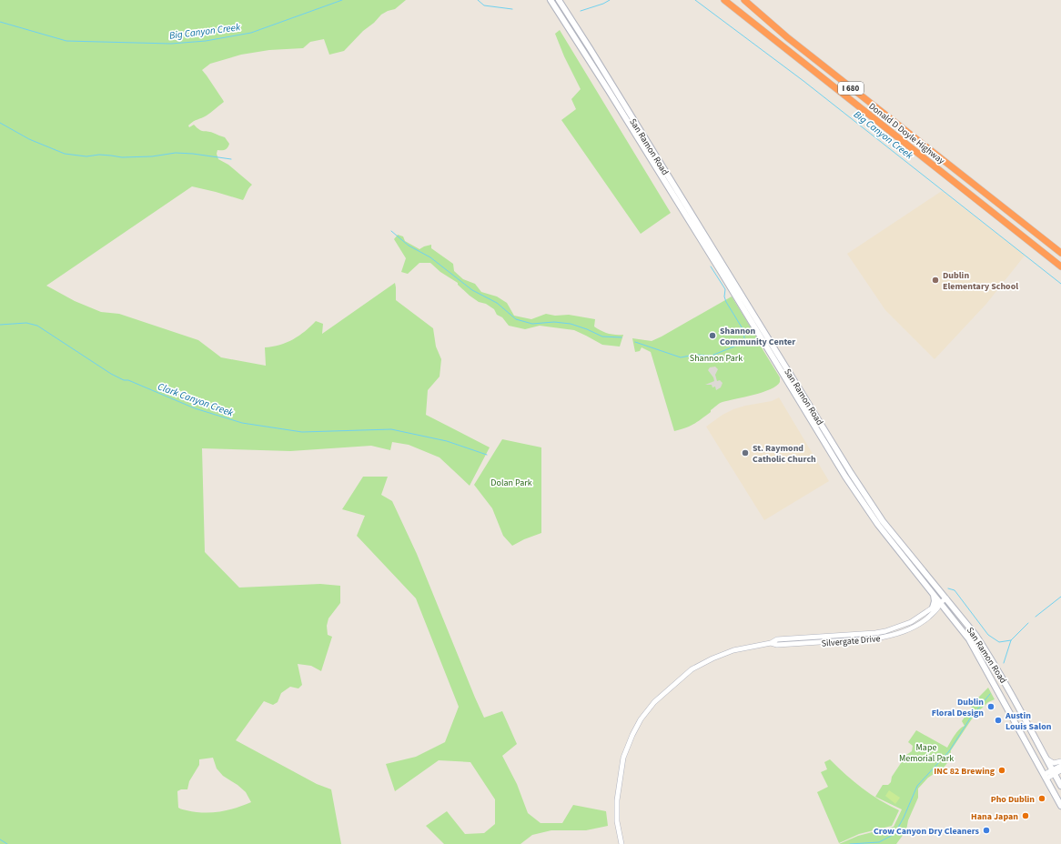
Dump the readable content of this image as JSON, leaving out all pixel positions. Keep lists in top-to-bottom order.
{
  "streets": {
    "highway": ["I 680", "Donald D Doyle Highway"],
    "main road": ["San Ramon Road"],
    "street": ["Silvergate Drive"]
  },
  "crossings": [
    ["San Ramon Road", "Silvergate Drive"]
  ],
  "water": ["Big Canyon Creek", "Clark Canyon Creek"],
  "parks": ["Shannon Park", "Dolan Park", "Mape Memorial Park"],
  "places": [
    "Dublin Elementary School",
    "Shannon Community Center",
    "St. Raymond Catholic Church",
    "Dublin Floral Design",
    "Austin Louis Salon",
    "INC 82 Brewing",
    "Pho Dublin",
    "Hana Japan",
    "Crow Canyon Dry Cleaners"
  ]
}
